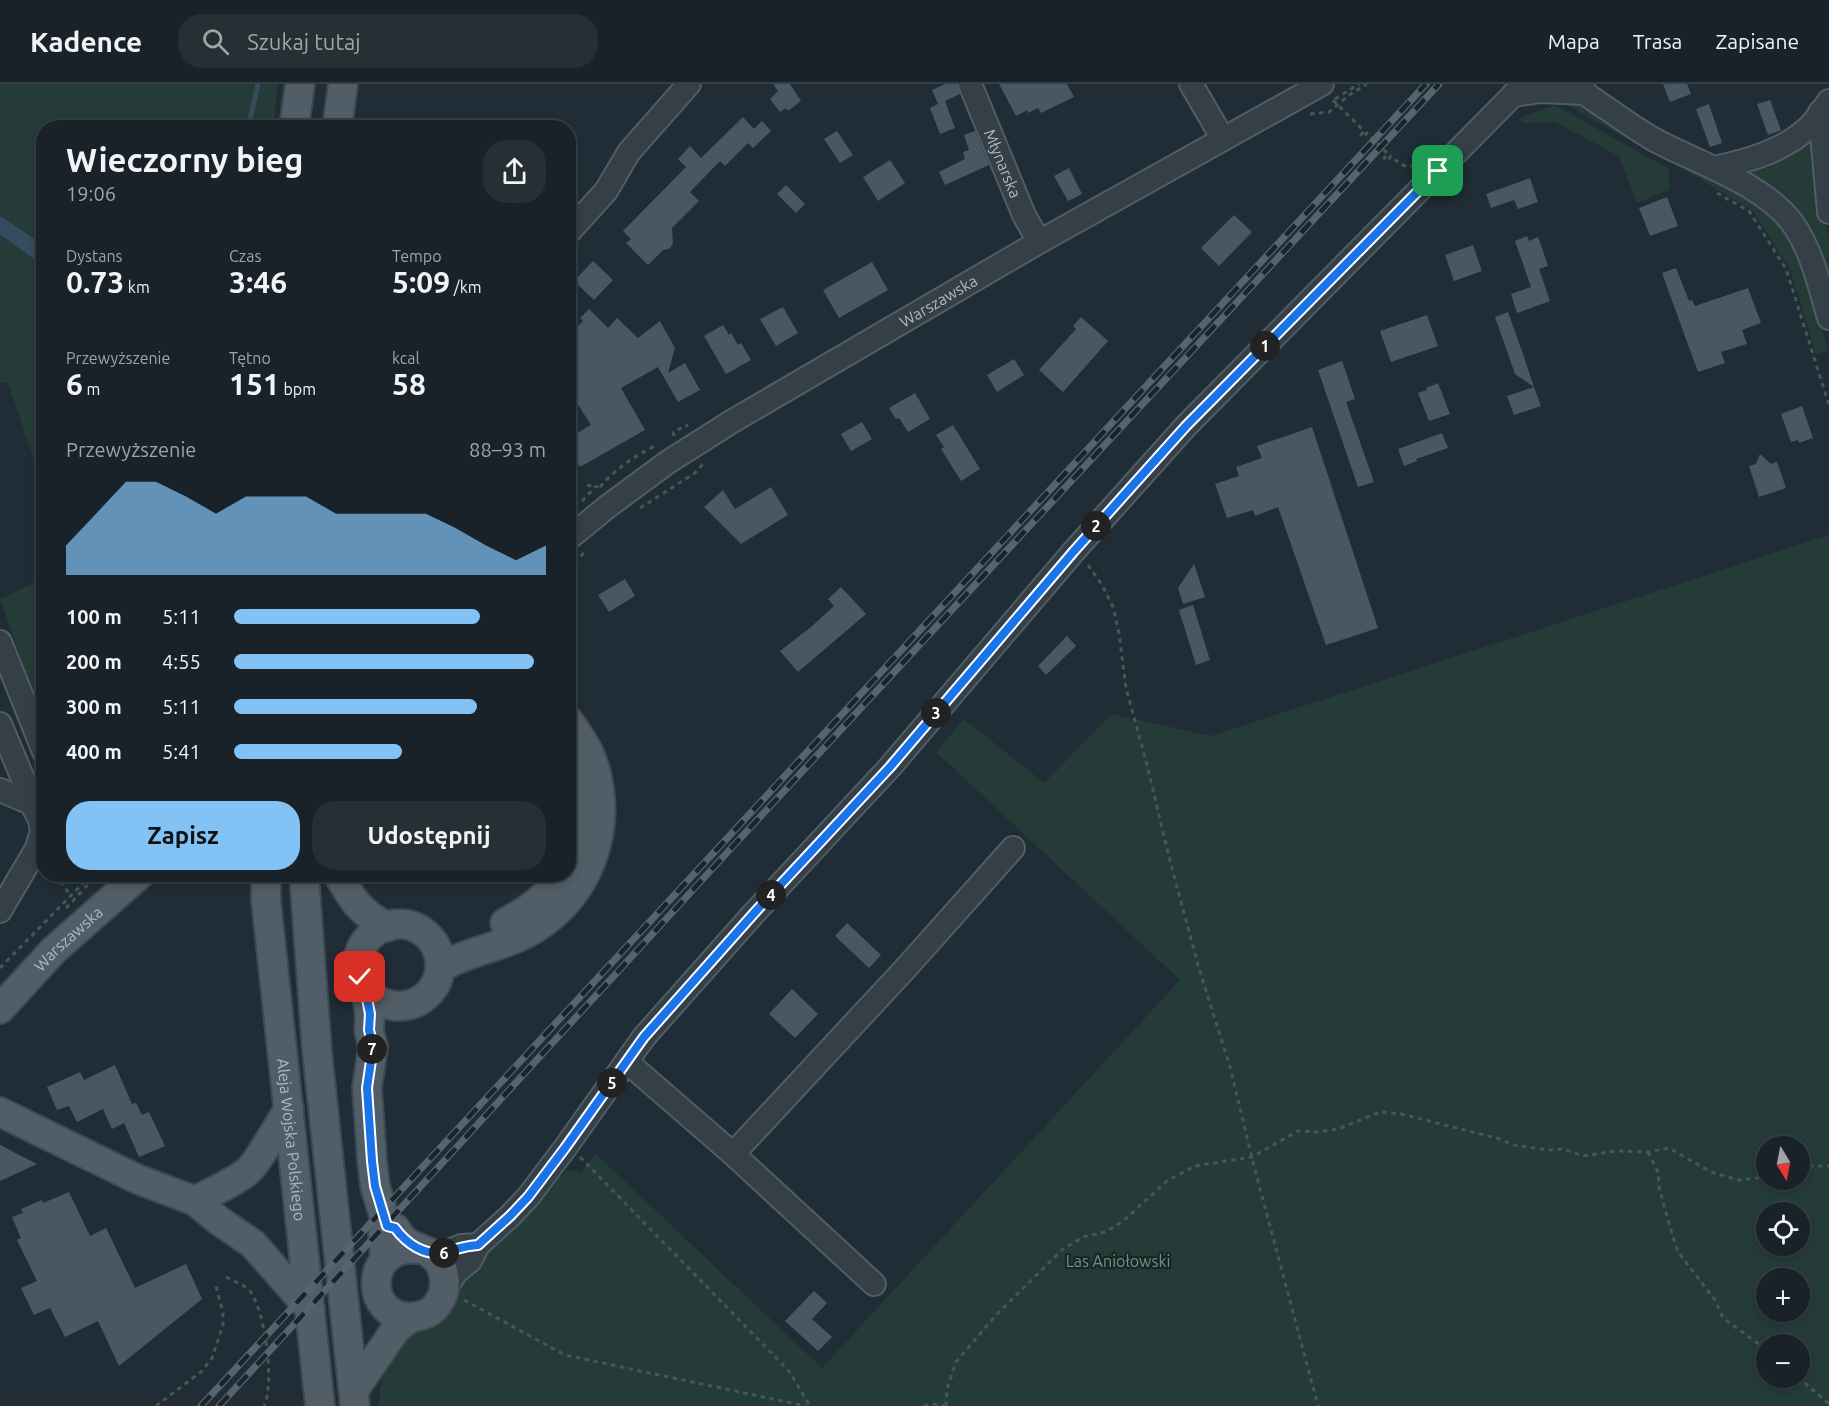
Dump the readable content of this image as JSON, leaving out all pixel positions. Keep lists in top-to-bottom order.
{
  "streets": {
    "main road": ["Warszawska", "Aleja Wojska Polskiego"],
    "street": ["Młynarska"]
  },
  "crossings": [
    ["Młynarska", "Warszawska"]
  ],
  "parks": ["Las Aniołowski"],
  "north": "bottom",
  "page": {
    "header": "Kadence",
    "search": "Szukaj tutaj",
    "nav": ["Mapa", "Trasa", "Zapisane"],
    "heading": ["Wieczorny bieg", "19:06"],
    "stats": [
      ["Dystans", "0.73 km"],
      ["Czas", "3:46"],
      ["Tempo", "5:09 /km"],
      ["Przewyższenie", "6 m"],
      ["Tętno", "151 bpm"],
      ["kcal", "58"]
    ],
    "pins": [
      "1",
      "2",
      "3",
      "4",
      "7",
      "5",
      "6"
    ],
    "chart": ["Przewyższenie", "88–93 m"],
    "list": [
      {
        "name": "100 m",
        "note": "5:11"
      },
      {
        "name": "200 m",
        "note": "4:55"
      },
      {
        "name": "300 m",
        "note": "5:11"
      },
      {
        "name": "400 m",
        "note": "5:41"
      }
    ],
    "buttons": ["Zapisz", "Udostępnij"],
    "map_buttons": ["+", "−"]
  }
}
